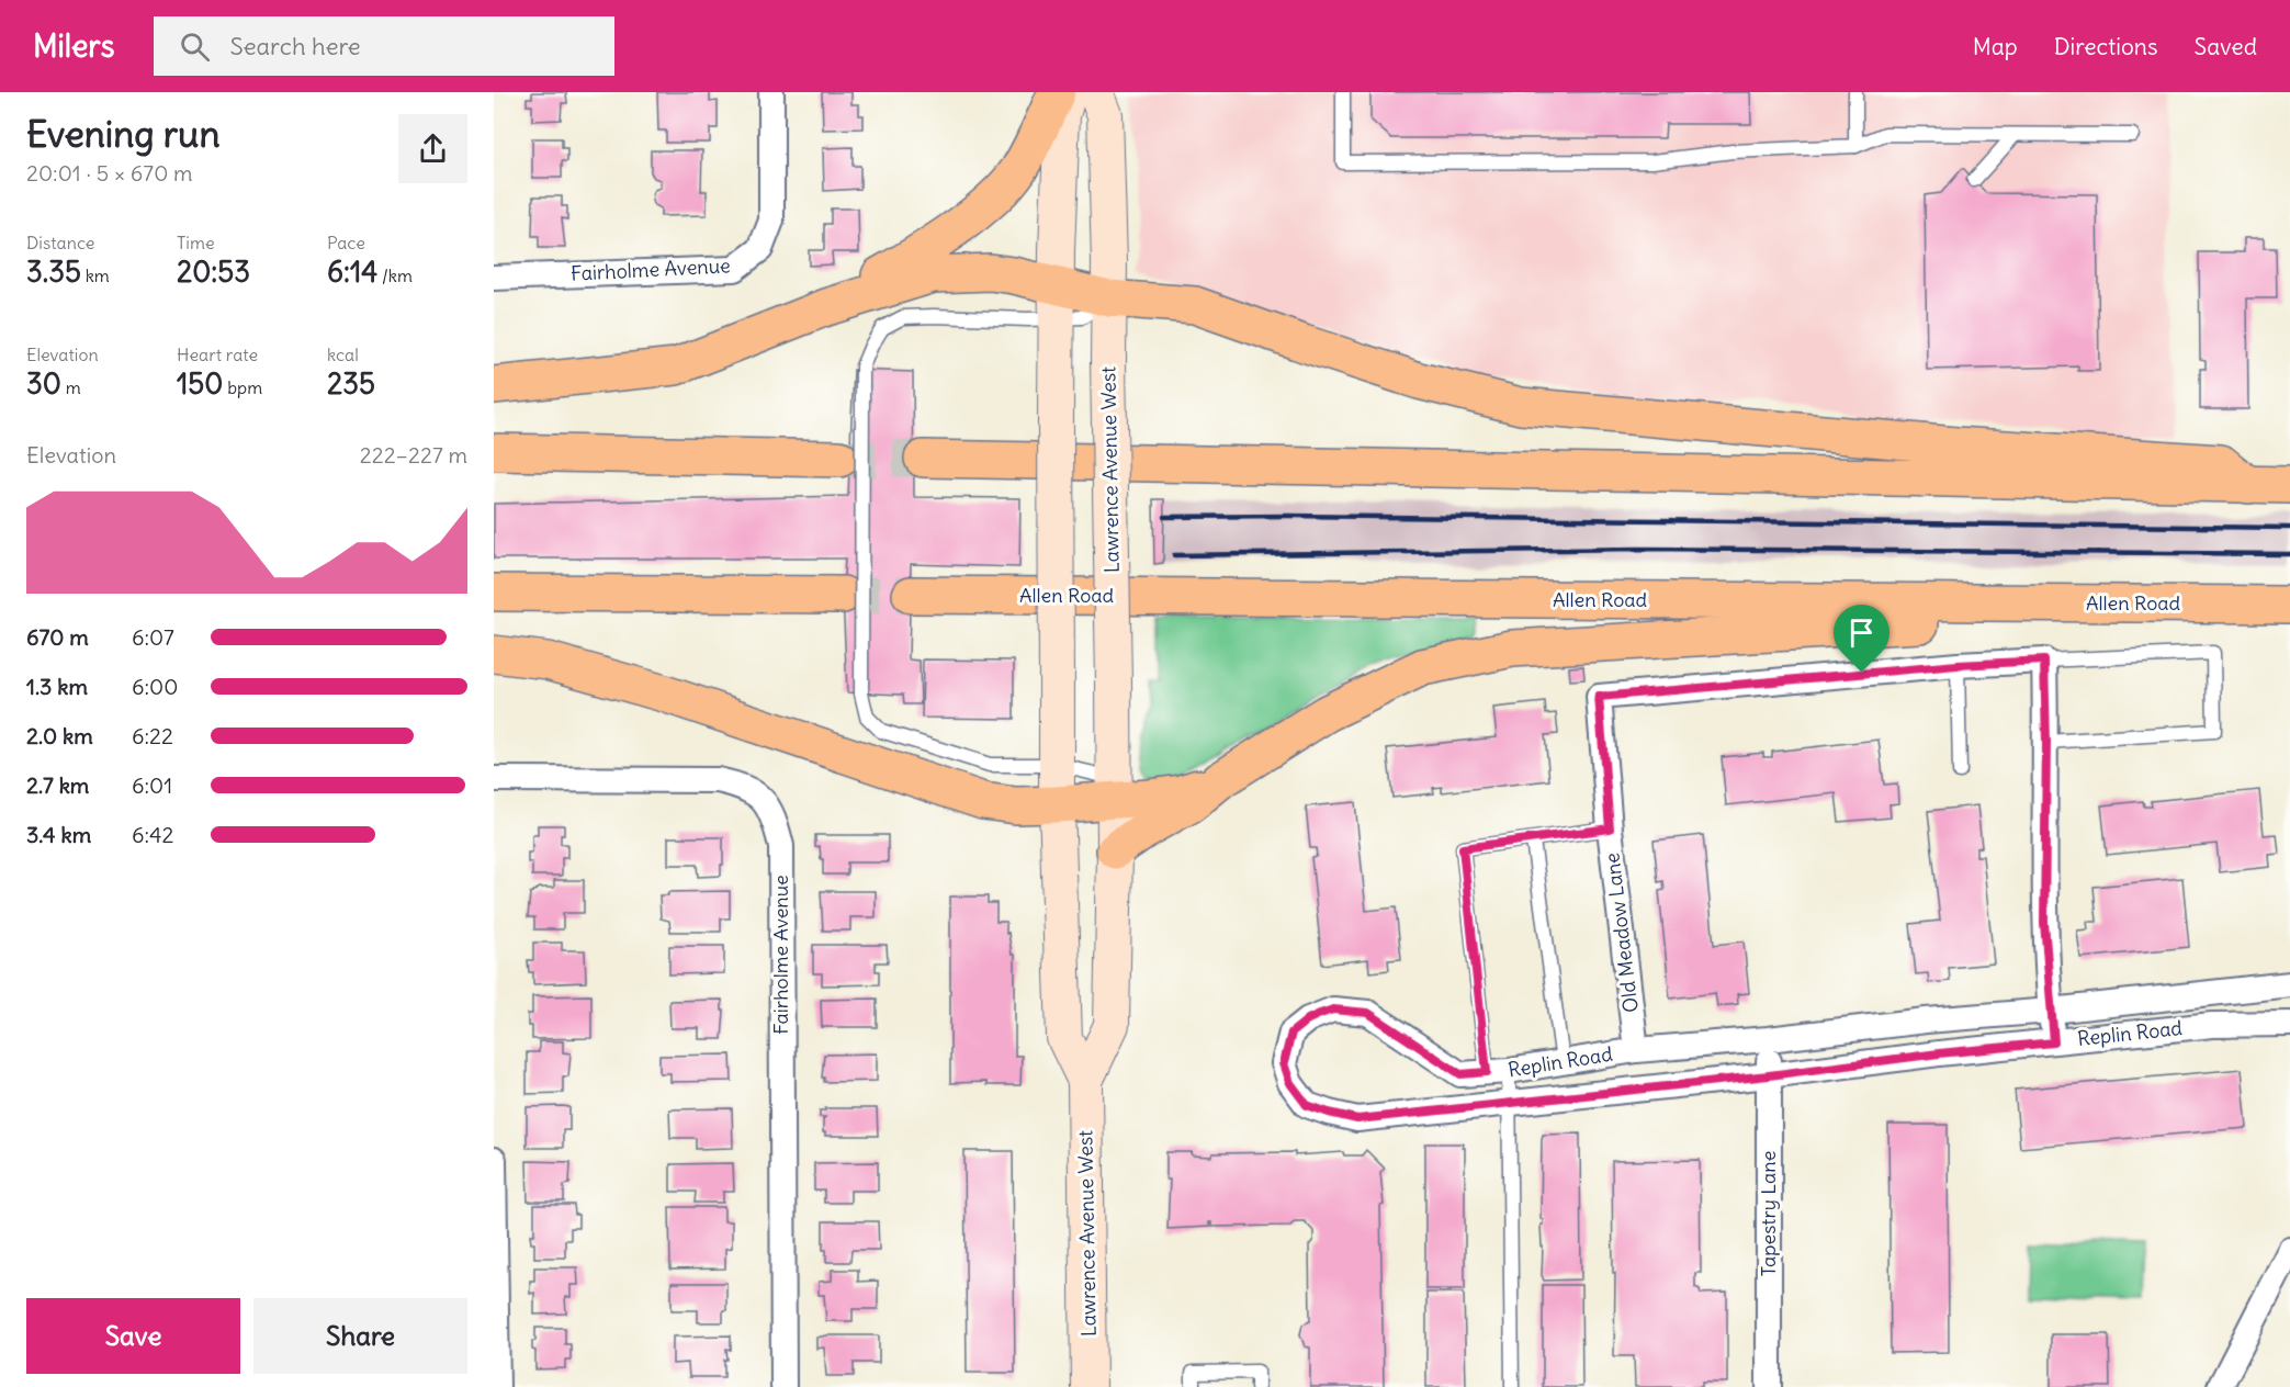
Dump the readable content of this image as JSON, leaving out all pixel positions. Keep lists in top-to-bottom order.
{
  "streets": {
    "highway": ["Allen Road"],
    "main road": ["Lawrence Avenue West"],
    "street": [
      "Fairholme Avenue",
      "Old Meadow Lane",
      "Replin Road",
      "Tapestry Lane"
    ]
  },
  "crossings": [
    ["Old Meadow Lane", "Replin Road"],
    ["Replin Road", "Tapestry Lane"]
  ],
  "page": {
    "header": "Milers",
    "search": "Search here",
    "nav": ["Map", "Directions", "Saved"],
    "heading": ["Evening run", "20:01 · 5 × 670 m"],
    "stats": [
      ["Distance", "3.35 km"],
      ["Time", "20:53"],
      ["Pace", "6:14 /km"],
      ["Elevation", "30 m"],
      ["Heart rate", "150 bpm"],
      ["kcal", "235"]
    ],
    "chart": ["Elevation", "222–227 m"],
    "list": [
      {
        "name": "670 m",
        "note": "6:07"
      },
      {
        "name": "1.3 km",
        "note": "6:00"
      },
      {
        "name": "2.0 km",
        "note": "6:22"
      },
      {
        "name": "2.7 km",
        "note": "6:01"
      },
      {
        "name": "3.4 km",
        "note": "6:42"
      }
    ],
    "buttons": ["Save", "Share"]
  }
}
